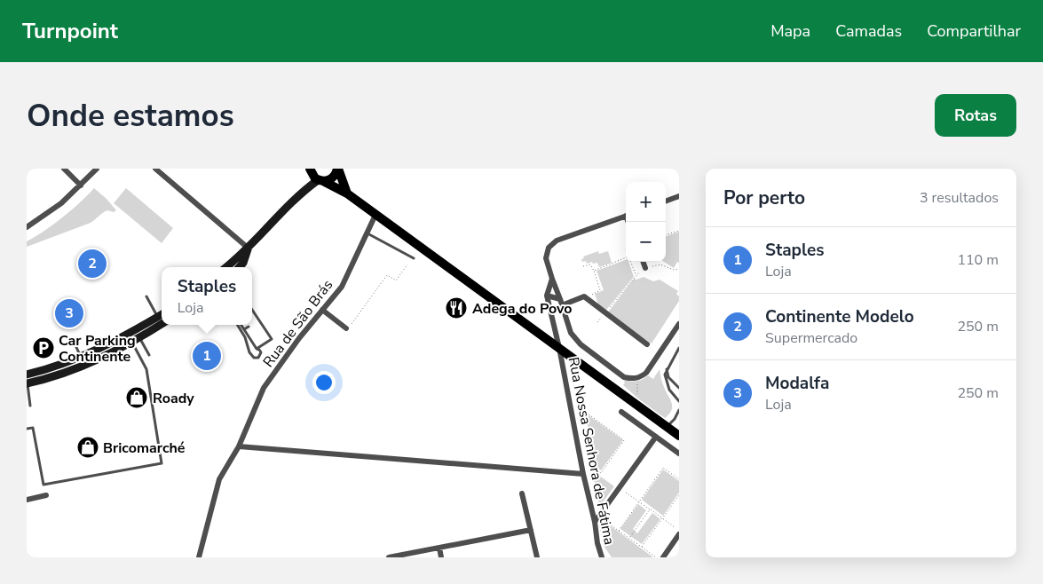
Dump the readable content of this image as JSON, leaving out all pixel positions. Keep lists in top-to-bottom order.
{
  "streets": {
    "street": ["Rua de São Brás", "Rua Nossa Senhora de Fátima"]
  },
  "places": {
    "restaurant": ["Adega do Povo"],
    "parking": ["Car Parking Continente"],
    "shop": ["Roady", "Bricomarché"]
  },
  "page": {
    "header": "Turnpoint",
    "nav": ["Mapa", "Camadas", "Compartilhar"],
    "buttons": "Rotas",
    "title": "Onde estamos",
    "heading": ["Por perto", "3 resultados"],
    "map_buttons": ["+", "−"],
    "list": [
      {
        "mark": "1",
        "name": "Staples",
        "note": "Loja",
        "value": "110 m"
      },
      {
        "mark": "2",
        "name": "Continente Modelo",
        "note": "Supermercado",
        "value": "250 m"
      },
      {
        "mark": "3",
        "name": "Modalfa",
        "note": "Loja",
        "value": "250 m"
      }
    ],
    "pins": ["2", "3", "1"],
    "popup": ["Staples", "Loja"]
  }
}
